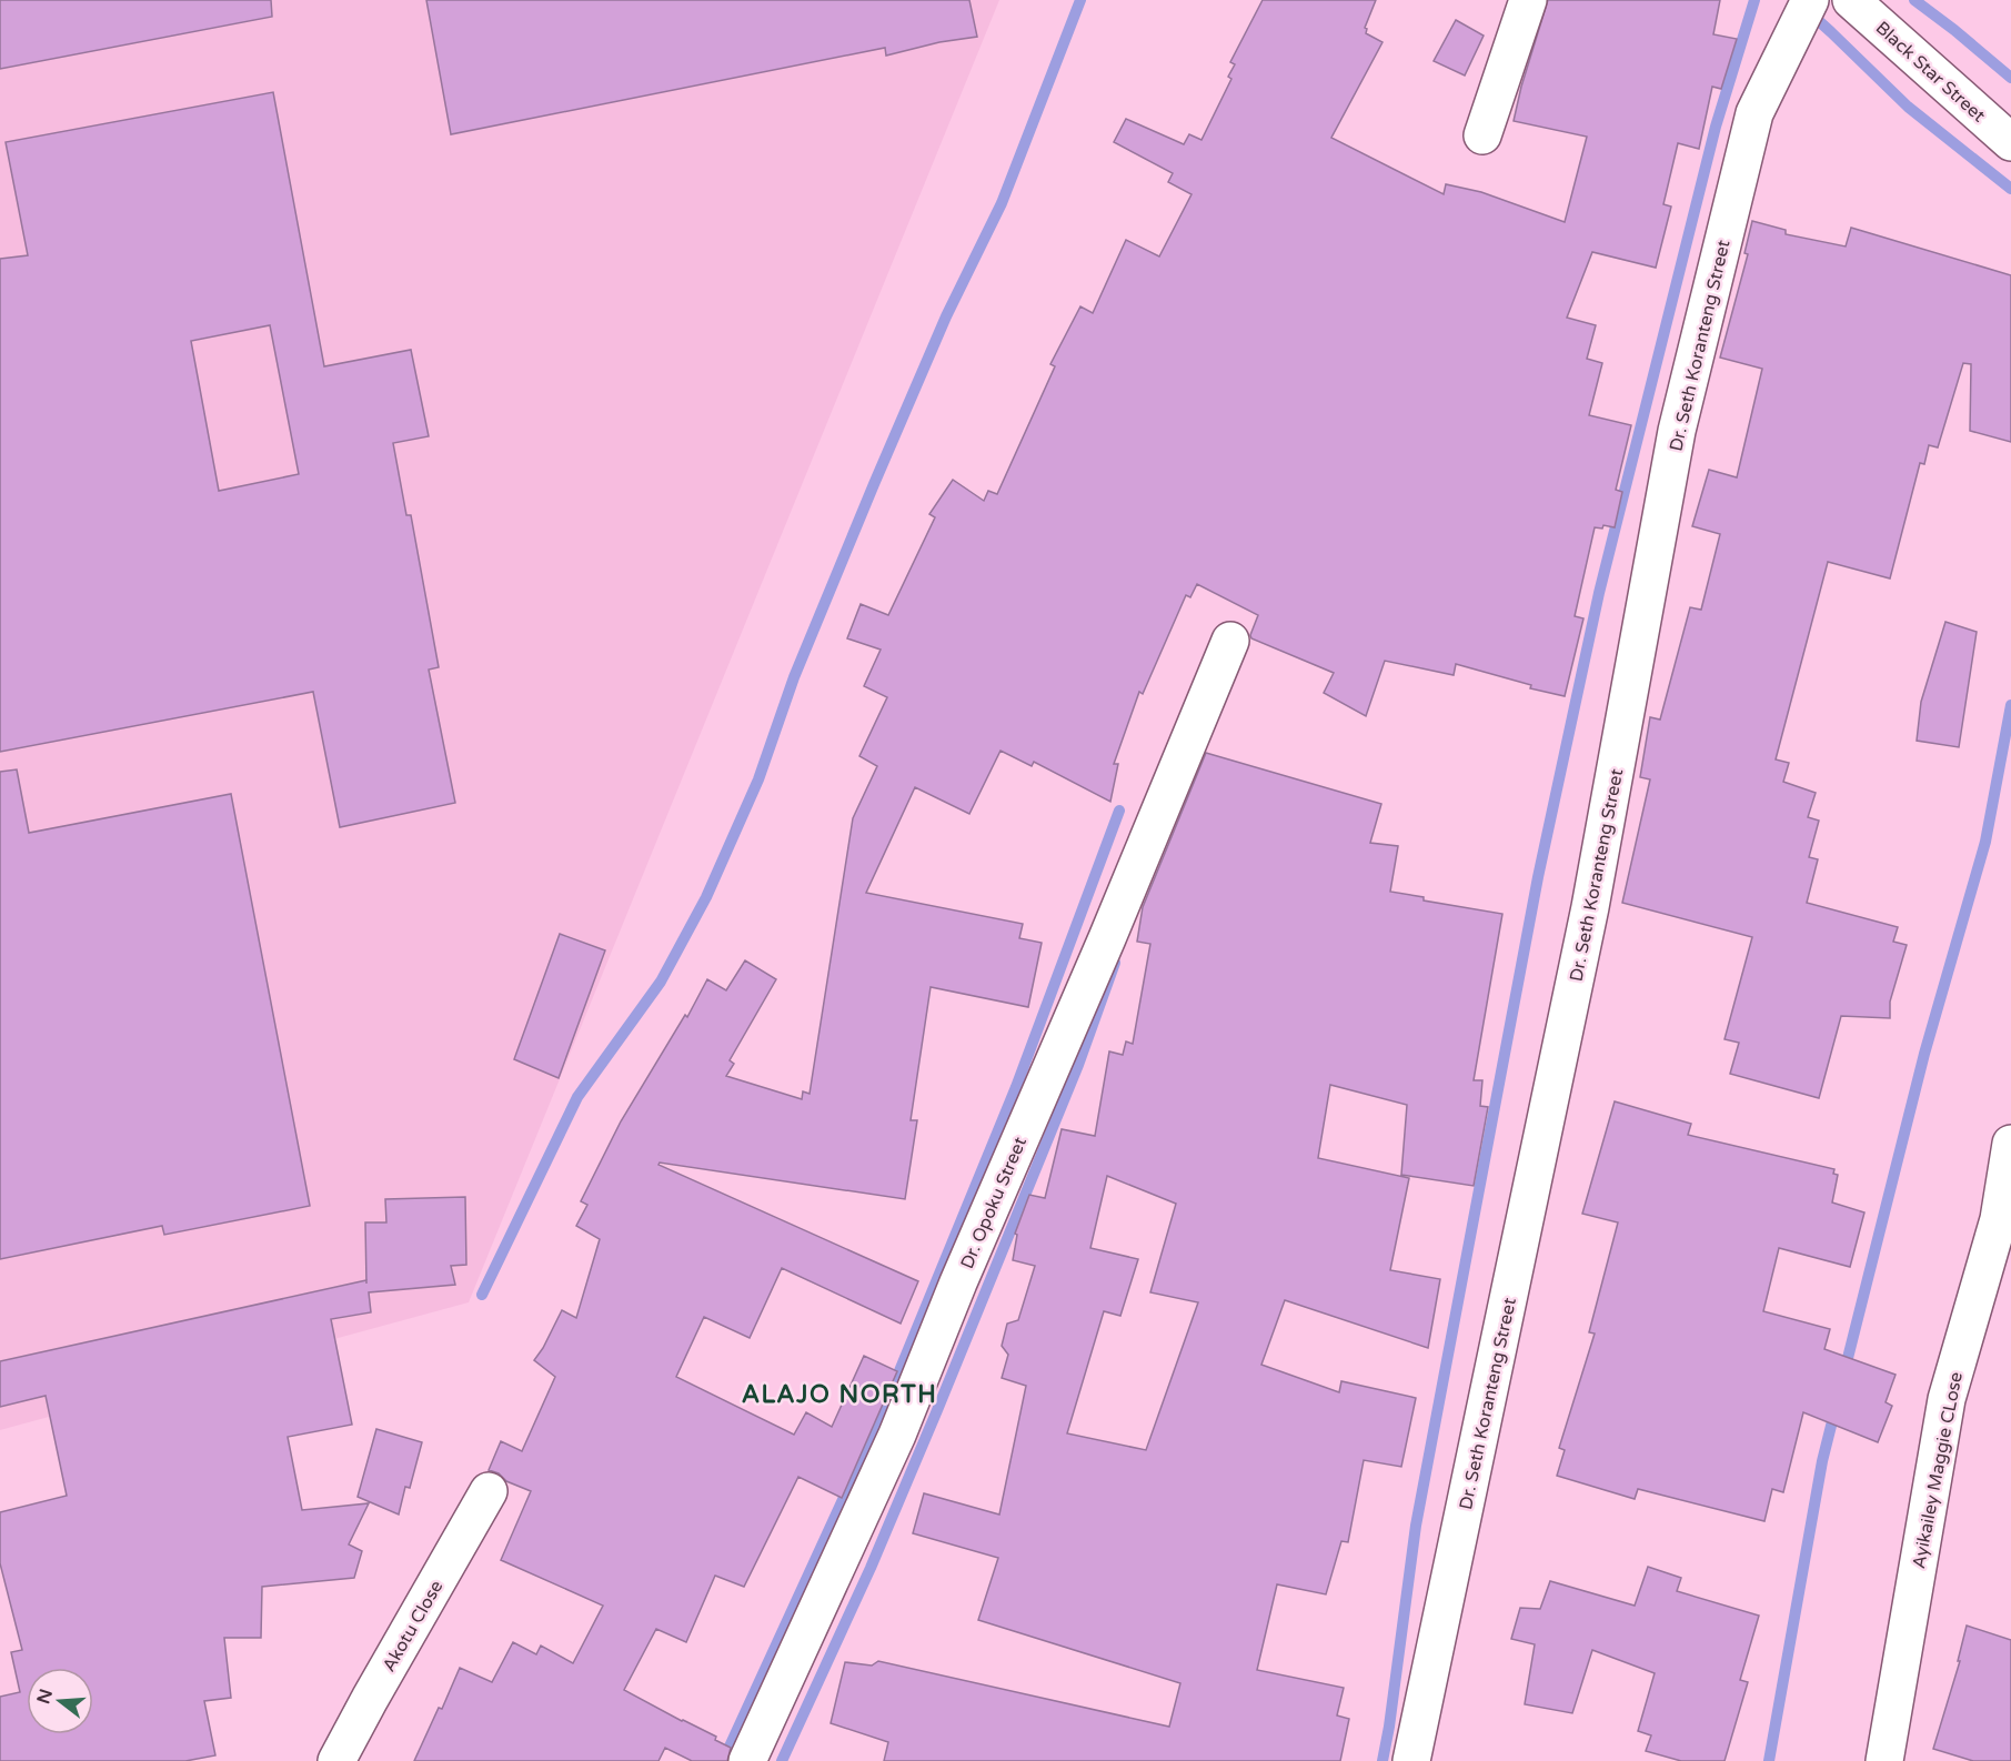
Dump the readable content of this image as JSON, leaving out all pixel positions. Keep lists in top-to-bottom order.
{
  "streets": {
    "street": [
      "Black Star Street",
      "Dr. Seth Koranteng Street",
      "Dr. Opoku Street",
      "Ayikailey Maggie CLose",
      "Akotu Close"
    ]
  },
  "districts": ["ALAJO NORTH"],
  "north": "left"
}
